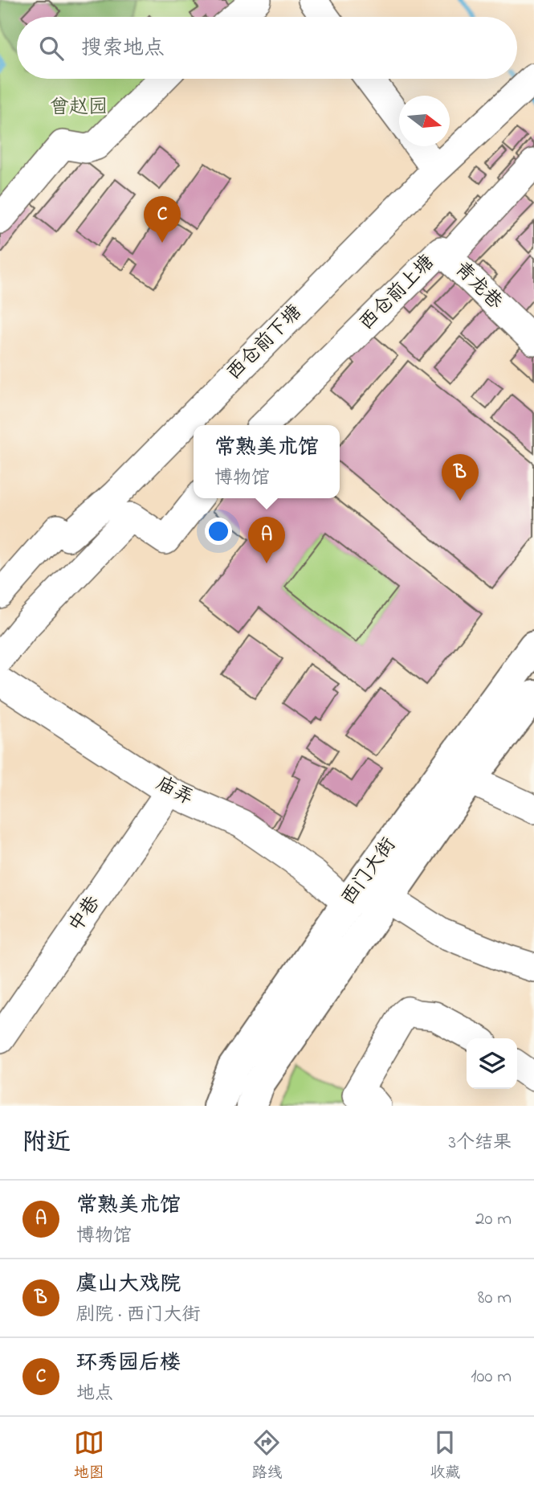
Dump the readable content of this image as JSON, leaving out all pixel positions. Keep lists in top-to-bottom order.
{
  "streets": {
    "main road": ["西门大街"],
    "street": [
      "青龙巷",
      "西仓前上塘",
      "西仓前下塘",
      "庙弄",
      "中巷"
    ]
  },
  "crossings": [
    ["青龙巷", "西仓前上塘"],
    ["庙弄", "西门大街"],
    ["庙弄", "中巷"]
  ],
  "parks": ["曾赵园"],
  "north": "right",
  "page": {
    "search": "搜索地点",
    "pins": ["C", "B", "A"],
    "popup": ["常熟美术馆", "博物馆"],
    "heading": ["附近", "3个结果"],
    "list": [
      {
        "mark": "A",
        "name": "常熟美术馆",
        "note": "博物馆",
        "value": "20 m"
      },
      {
        "mark": "B",
        "name": "虞山大戏院",
        "note": "剧院 · 西门大街",
        "value": "80 m"
      },
      {
        "mark": "C",
        "name": "环秀园后楼",
        "note": "地点",
        "value": "100 m"
      }
    ],
    "nav": ["地图", "路线", "收藏"]
  }
}
